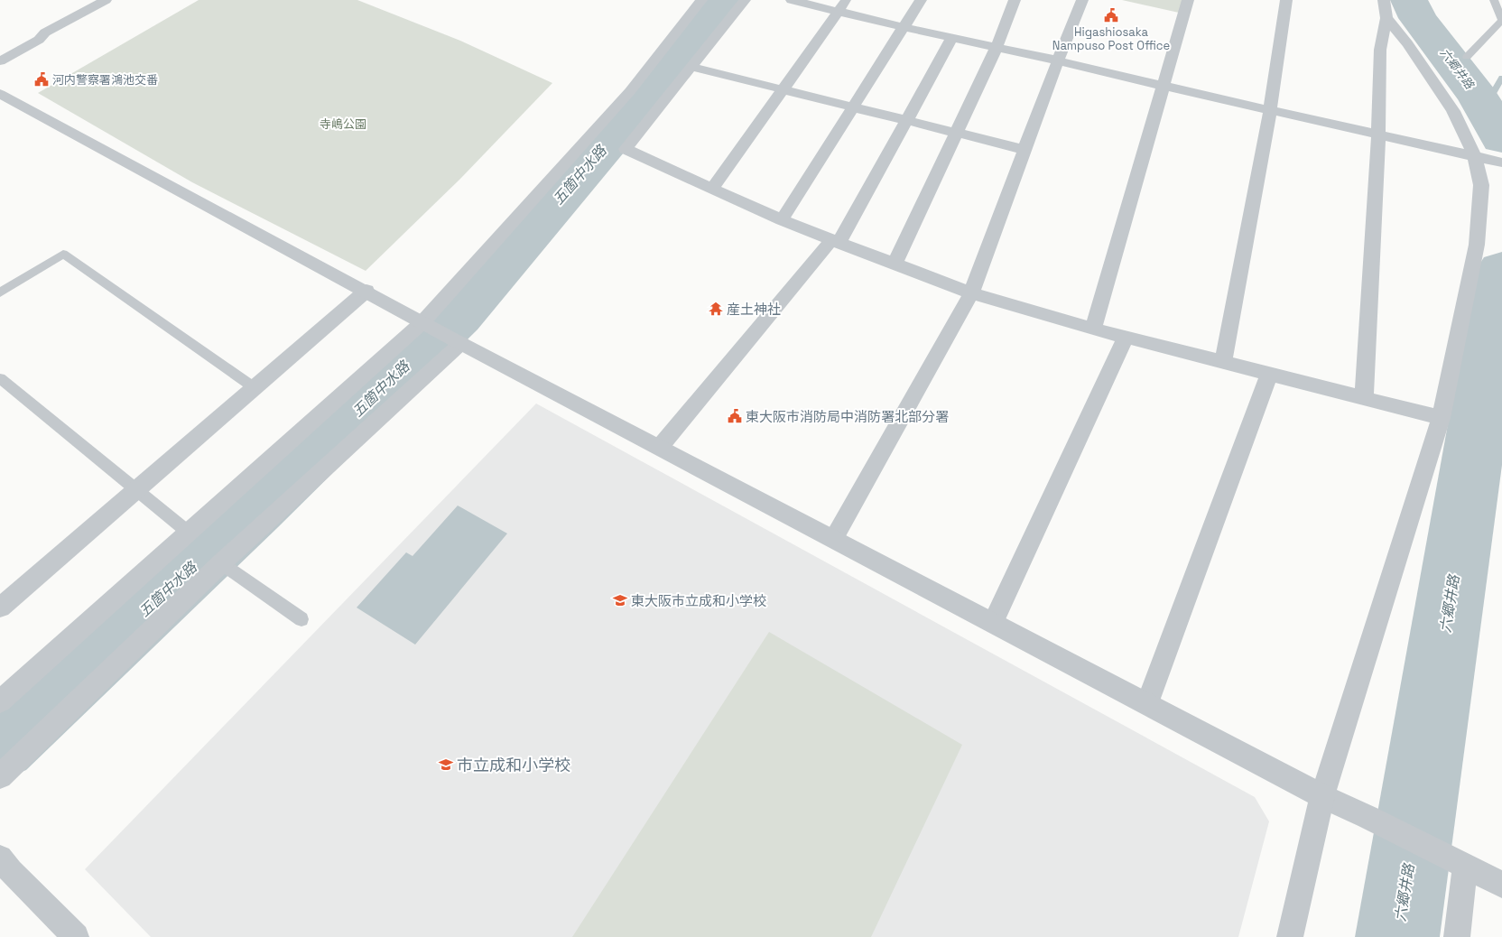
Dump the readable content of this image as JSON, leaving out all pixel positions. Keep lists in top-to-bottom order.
{
  "water": ["六郷井路", "五箇中水路"],
  "parks": ["寺嶋公園"],
  "places": {
    "public building": ["Higashiosaka Nampuso Post Office", "河内警察署鴻池交番", "東大阪市消防局中消防署北部分署"],
    "temple": ["産土神社"],
    "school or university": ["東大阪市立成和小学校", "市立成和小学校"]
  }
}
